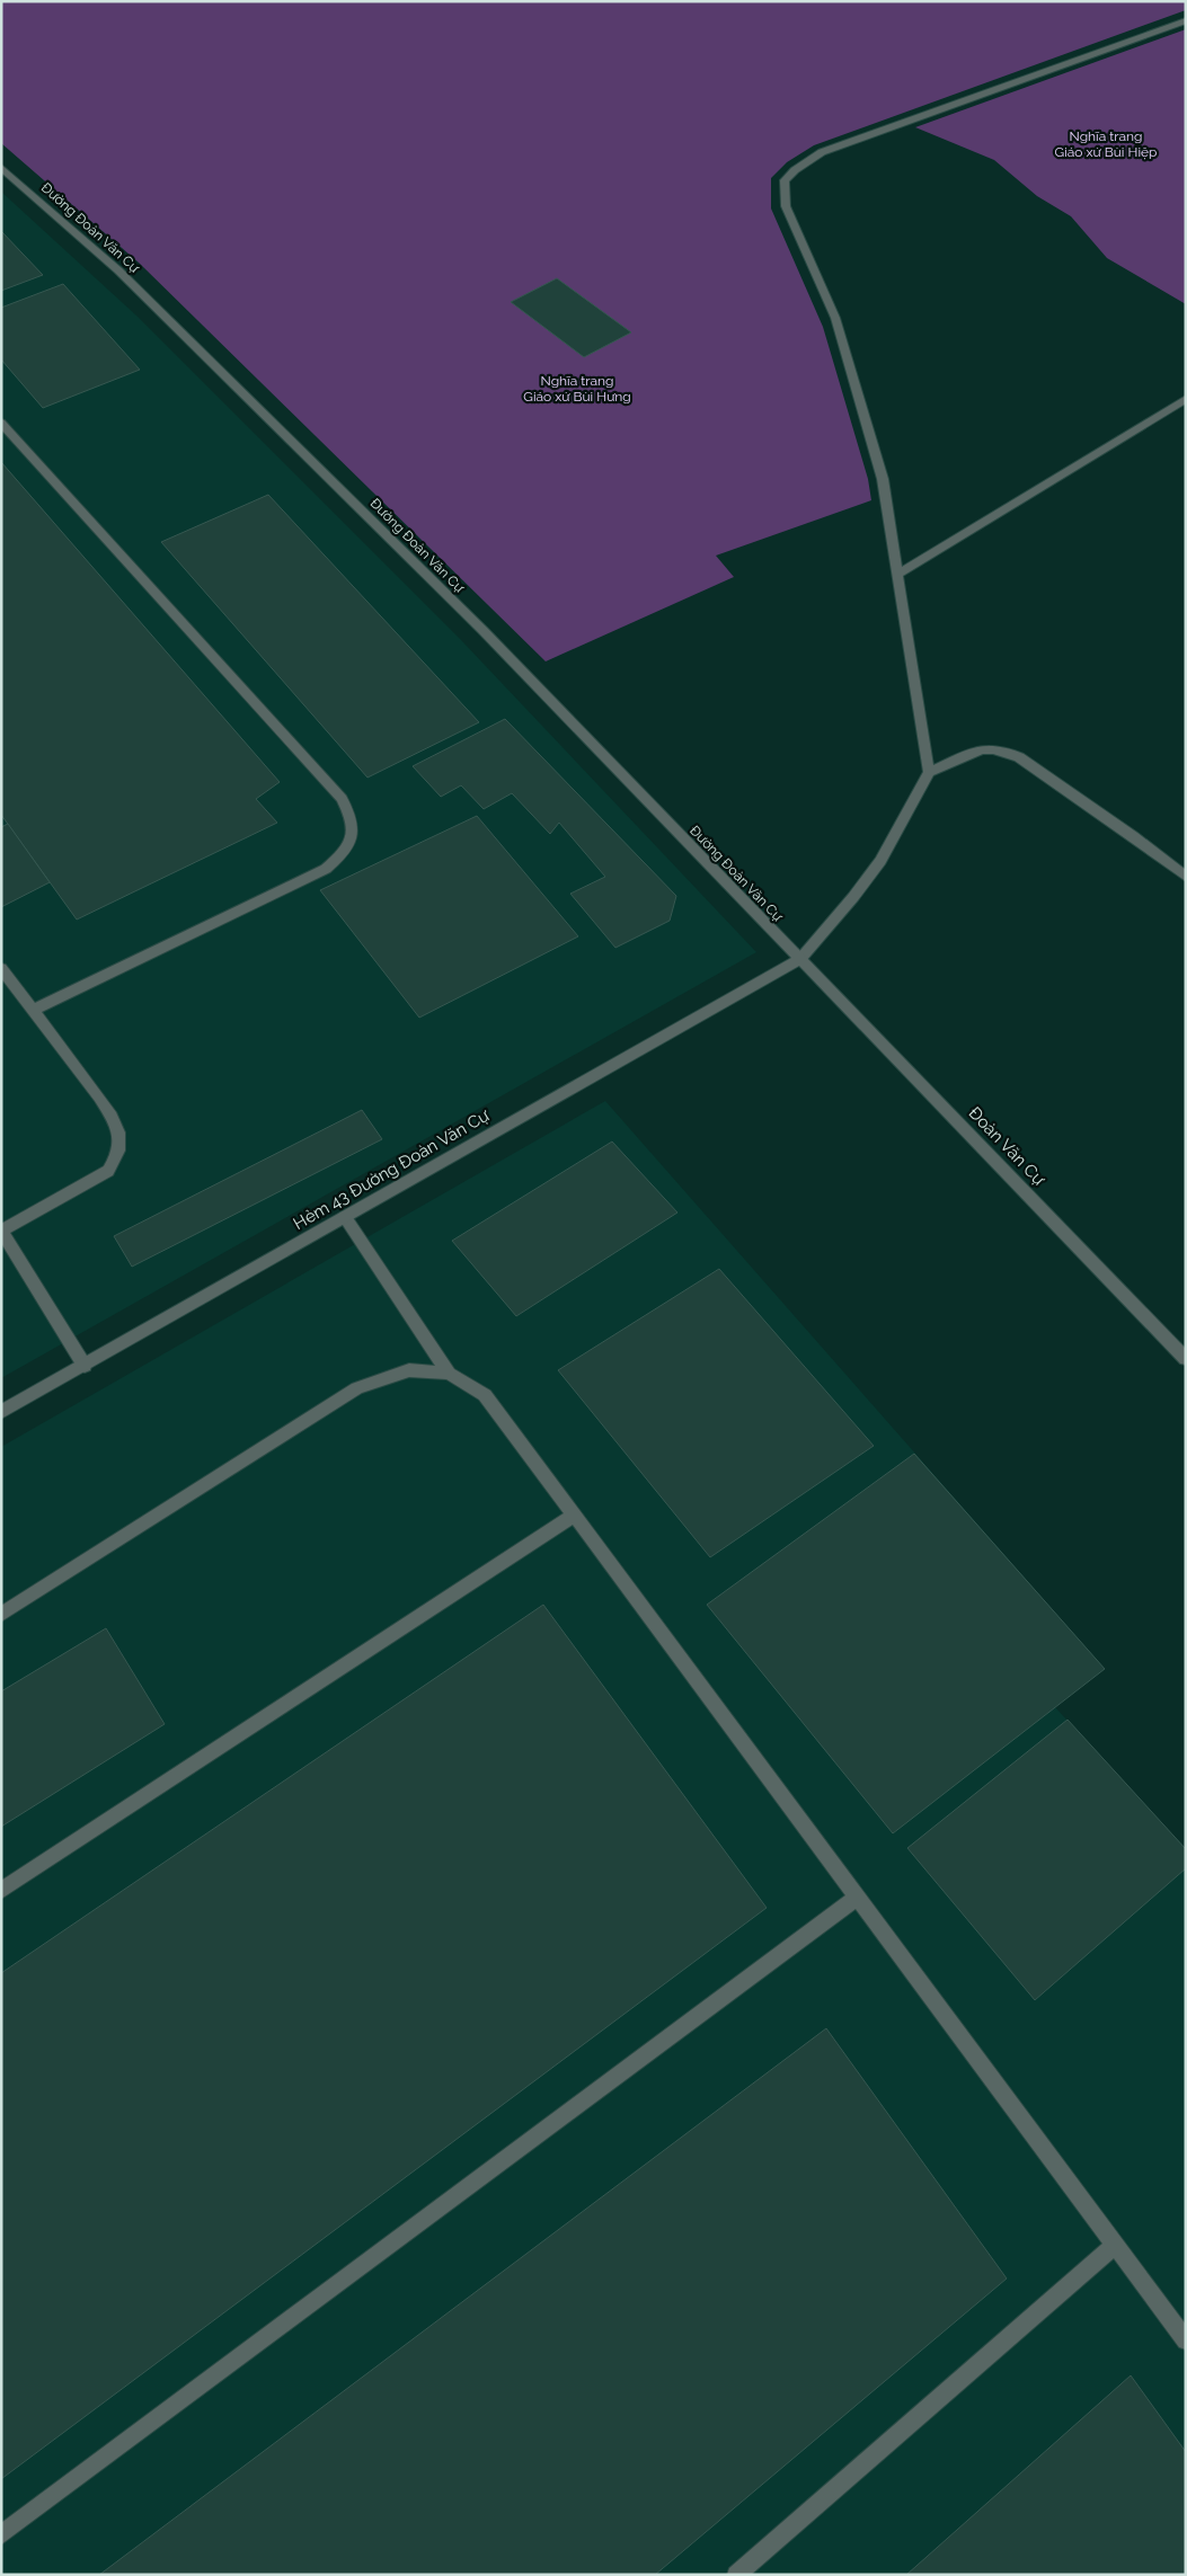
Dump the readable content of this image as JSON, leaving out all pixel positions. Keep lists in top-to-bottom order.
{
  "streets": {
    "street": ["Đường Đoàn Văn Cự", "Đoàn Văn Cự", "Hẻm 43 Đường Đoàn Văn Cự"]
  },
  "crossings": [
    ["Đường Đoàn Văn Cự", "Đoàn Văn Cự"],
    ["Đường Đoàn Văn Cự", "Hẻm 43 Đường Đoàn Văn Cự"],
    ["Đoàn Văn Cự", "Hẻm 43 Đường Đoàn Văn Cự"]
  ],
  "parks": ["Nghĩa trang Giáo xứ Bùi Hiệp", "Nghĩa trang Giáo xứ Bùi Hưng"]
}
